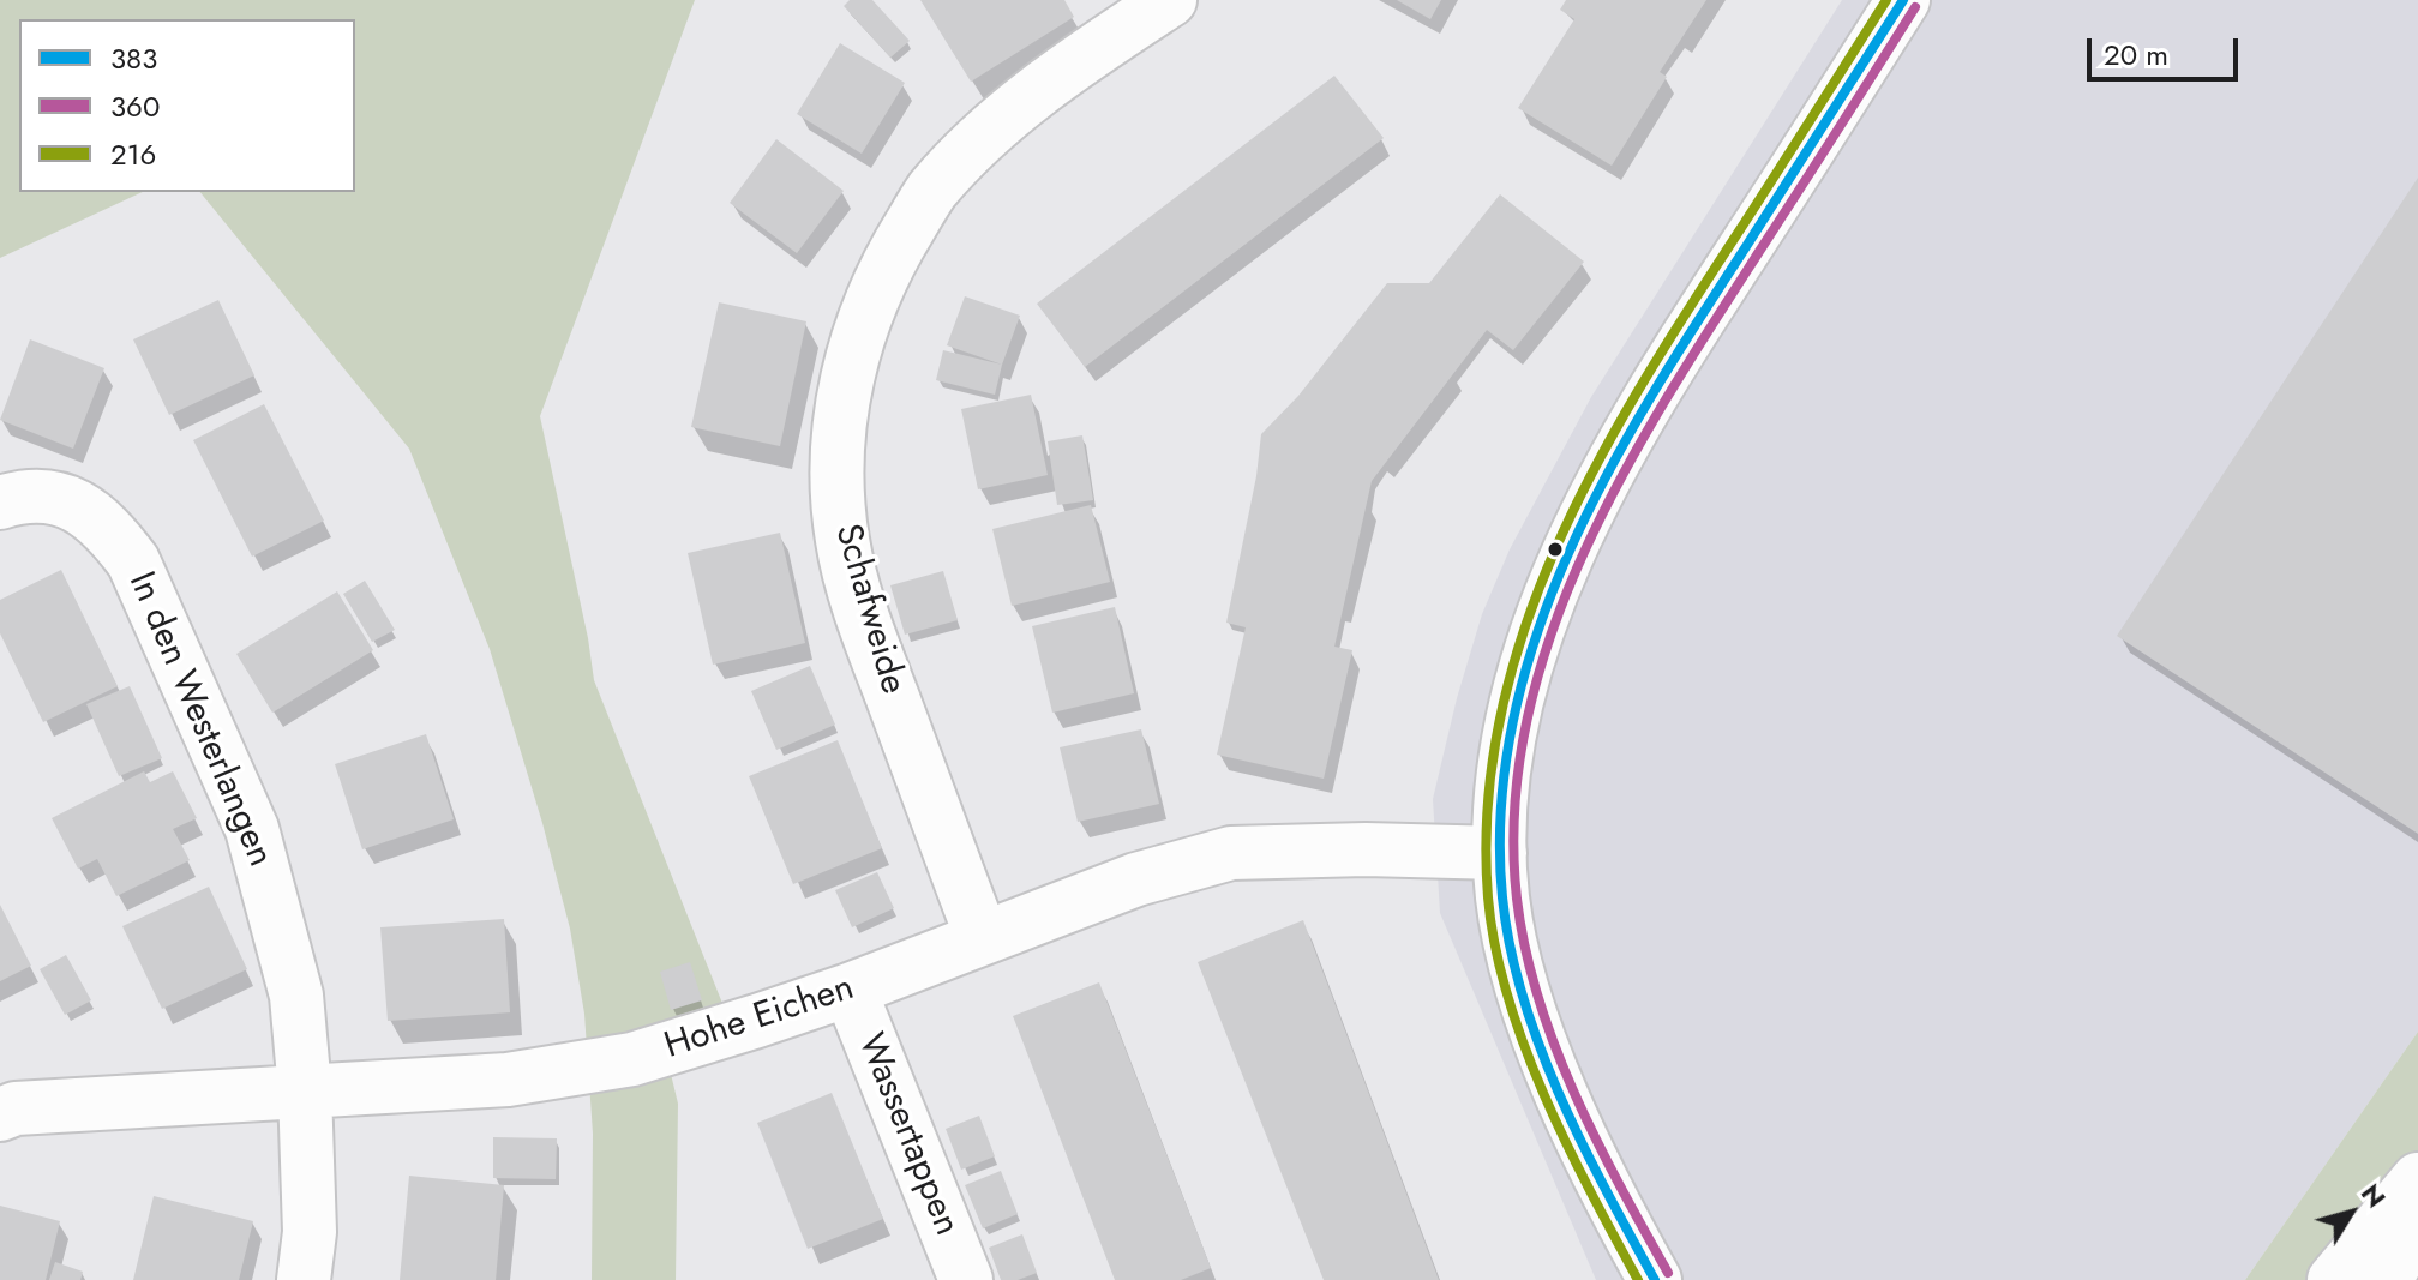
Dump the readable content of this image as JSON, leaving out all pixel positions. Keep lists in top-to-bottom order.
{
  "streets": {
    "street": [
      "Schafweide",
      "In den Westerlangen",
      "Hohe Eichen",
      "Wassertappen"
    ]
  },
  "crossings": [
    ["Schafweide", "Hohe Eichen"],
    ["In den Westerlangen", "Hohe Eichen"],
    ["Hohe Eichen", "Wassertappen"]
  ],
  "lines": ["transit line 383", "transit line 216", "transit line 360"],
  "legend": ["383", "360", "216"],
  "scale_bar": "20 m",
  "north": "top right"
}
